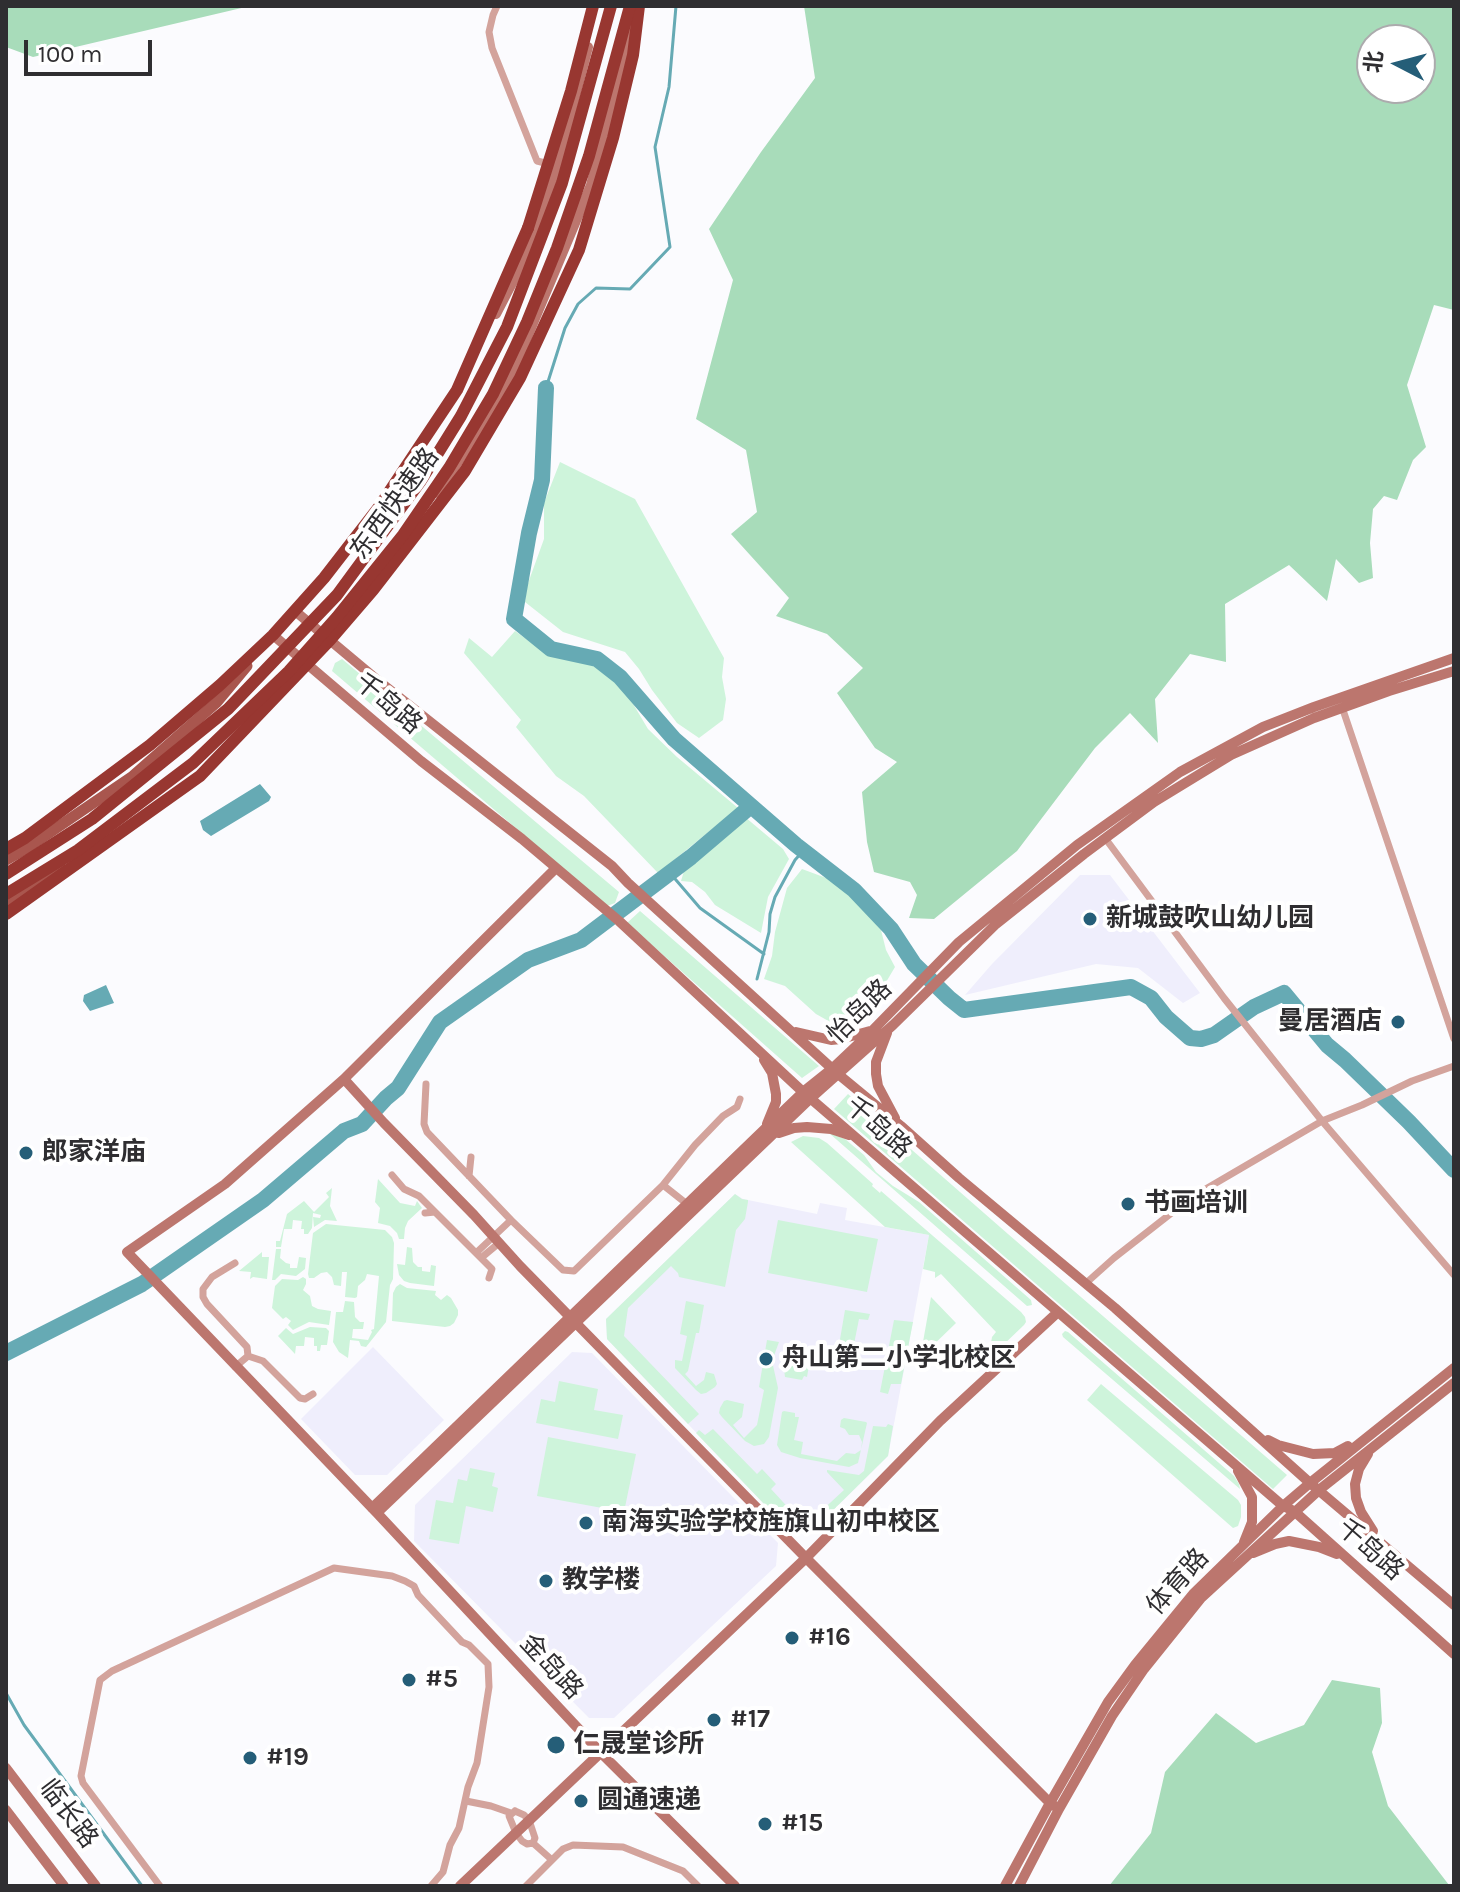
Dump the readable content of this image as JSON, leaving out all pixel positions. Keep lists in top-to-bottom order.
{
  "streets": {
    "highway": ["东西快速路"],
    "street": [
      "千岛路",
      "怡岛路",
      "体育路",
      "金岛路",
      "临长路"
    ]
  },
  "crossings": [
    ["千岛路", "怡岛路"],
    ["千岛路", "体育路"]
  ],
  "places": [
    "新城鼓吹山幼儿园",
    "曼居酒店",
    "郎家洋庙",
    "书画培训",
    "舟山第二小学北校区",
    "南海实验学校旌旗山初中校区",
    "教学楼",
    "#16",
    "#5",
    "#17",
    "仁晟堂诊所",
    "#19",
    "圆通速递",
    "#15"
  ],
  "scale_bar": "100 m",
  "north": "left"
}
